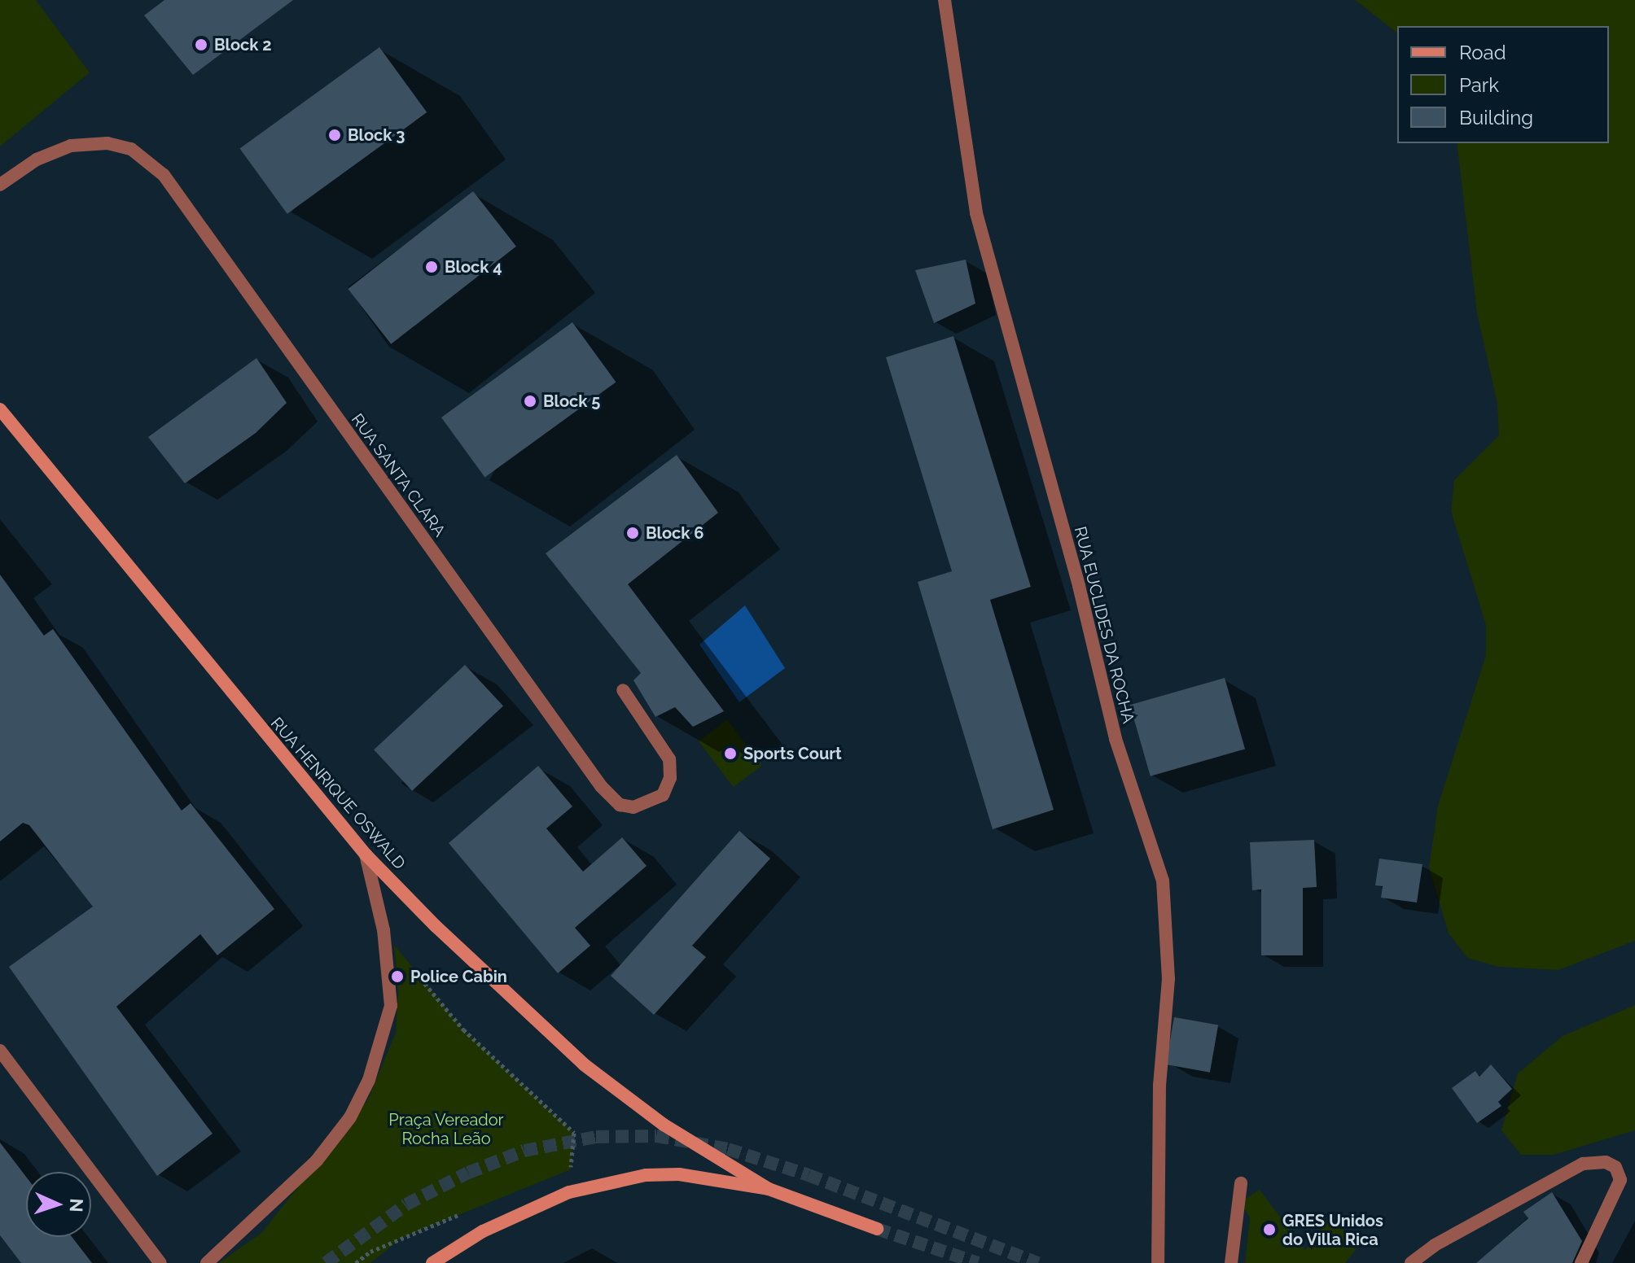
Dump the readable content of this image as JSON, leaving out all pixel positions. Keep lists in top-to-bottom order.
{
  "streets": {
    "main road": ["RUA HENRIQUE OSWALD"],
    "street": ["RUA SANTA CLARA", "RUA EUCLIDES DA ROCHA"]
  },
  "parks": ["Praça Vereador Rocha Leão"],
  "places": [
    "Block 2",
    "Block 3",
    "Block 4",
    "Block 5",
    "Block 6",
    "Sports Court",
    "Police Cabin",
    "GRES Unidos do Villa Rica"
  ],
  "legend": ["Road", "Park", "Building"],
  "north": "right"
}
